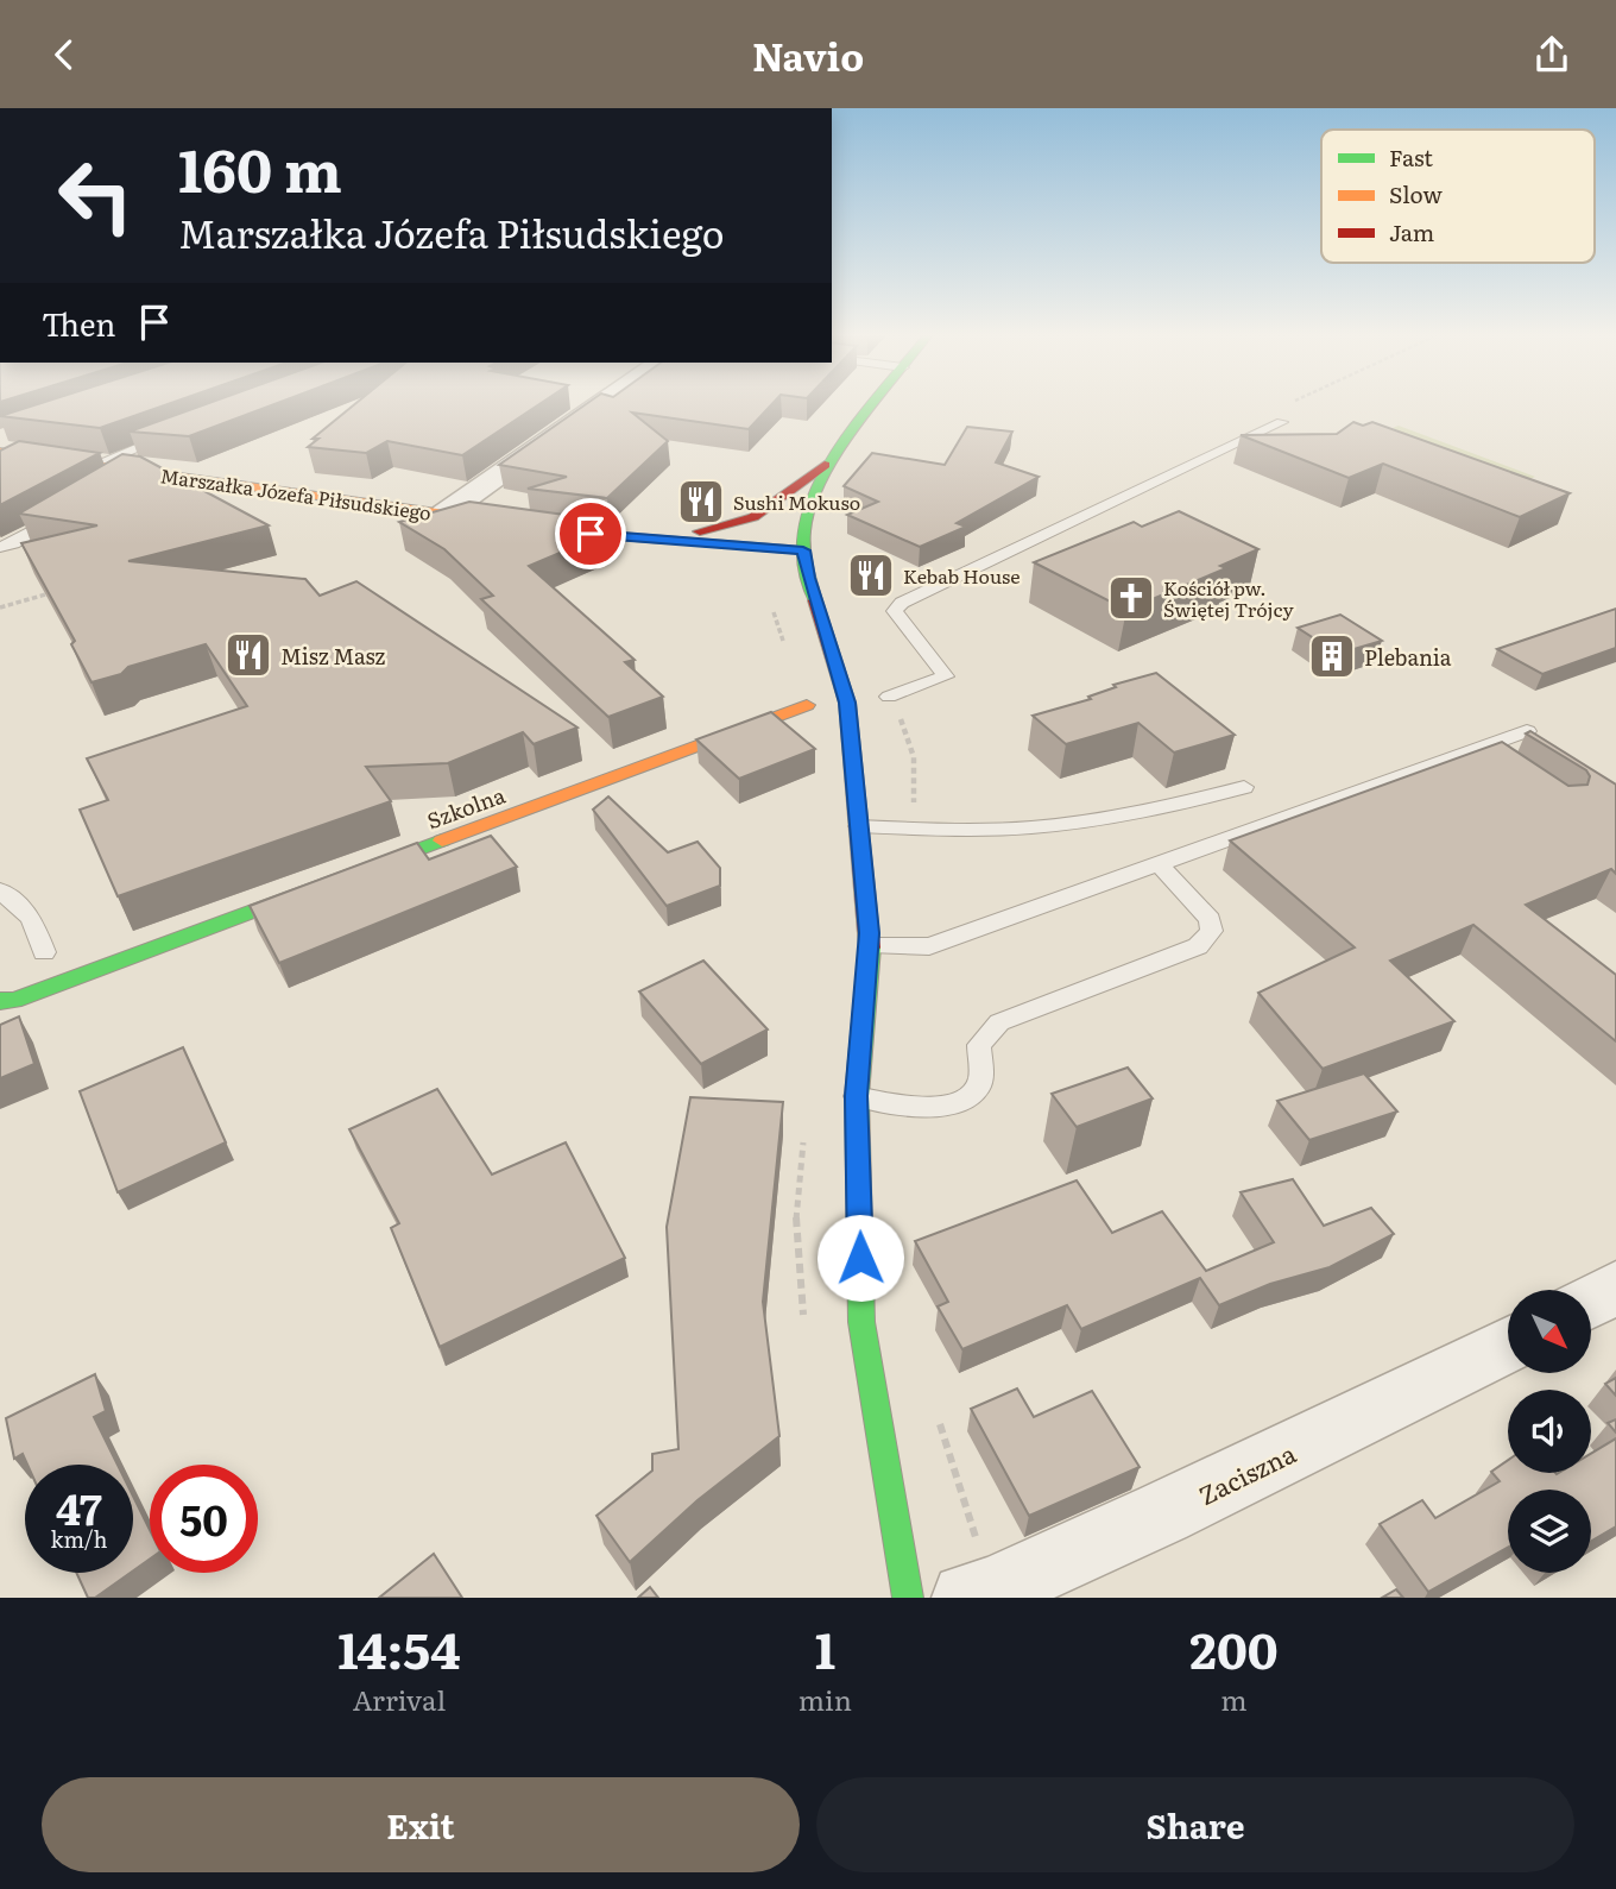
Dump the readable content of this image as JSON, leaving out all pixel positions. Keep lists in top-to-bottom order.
{
  "streets": {
    "street": ["Marszałka Józefa Piłsudskiego", "Szkolna", "Zaciszna"]
  },
  "places": {
    "restaurant": ["Sushi Mokuso", "Kebab House", "Misz Masz"],
    "church": ["Kościół pw. Świętej Trójcy"],
    "building": ["Plebania"]
  },
  "legend": ["Fast", "Slow", "Jam"],
  "north": "bottom right",
  "page": {
    "header": "Navio",
    "turn": ["160 m", "Marszałka Józefa Piłsudskiego"],
    "then": "Then",
    "speed": "47 km/h",
    "limit": "50",
    "eta": [
      "14:54",
      "Arrival",
      "1",
      "min",
      "200",
      "m"
    ],
    "buttons": ["Exit", "Share"]
  }
}
